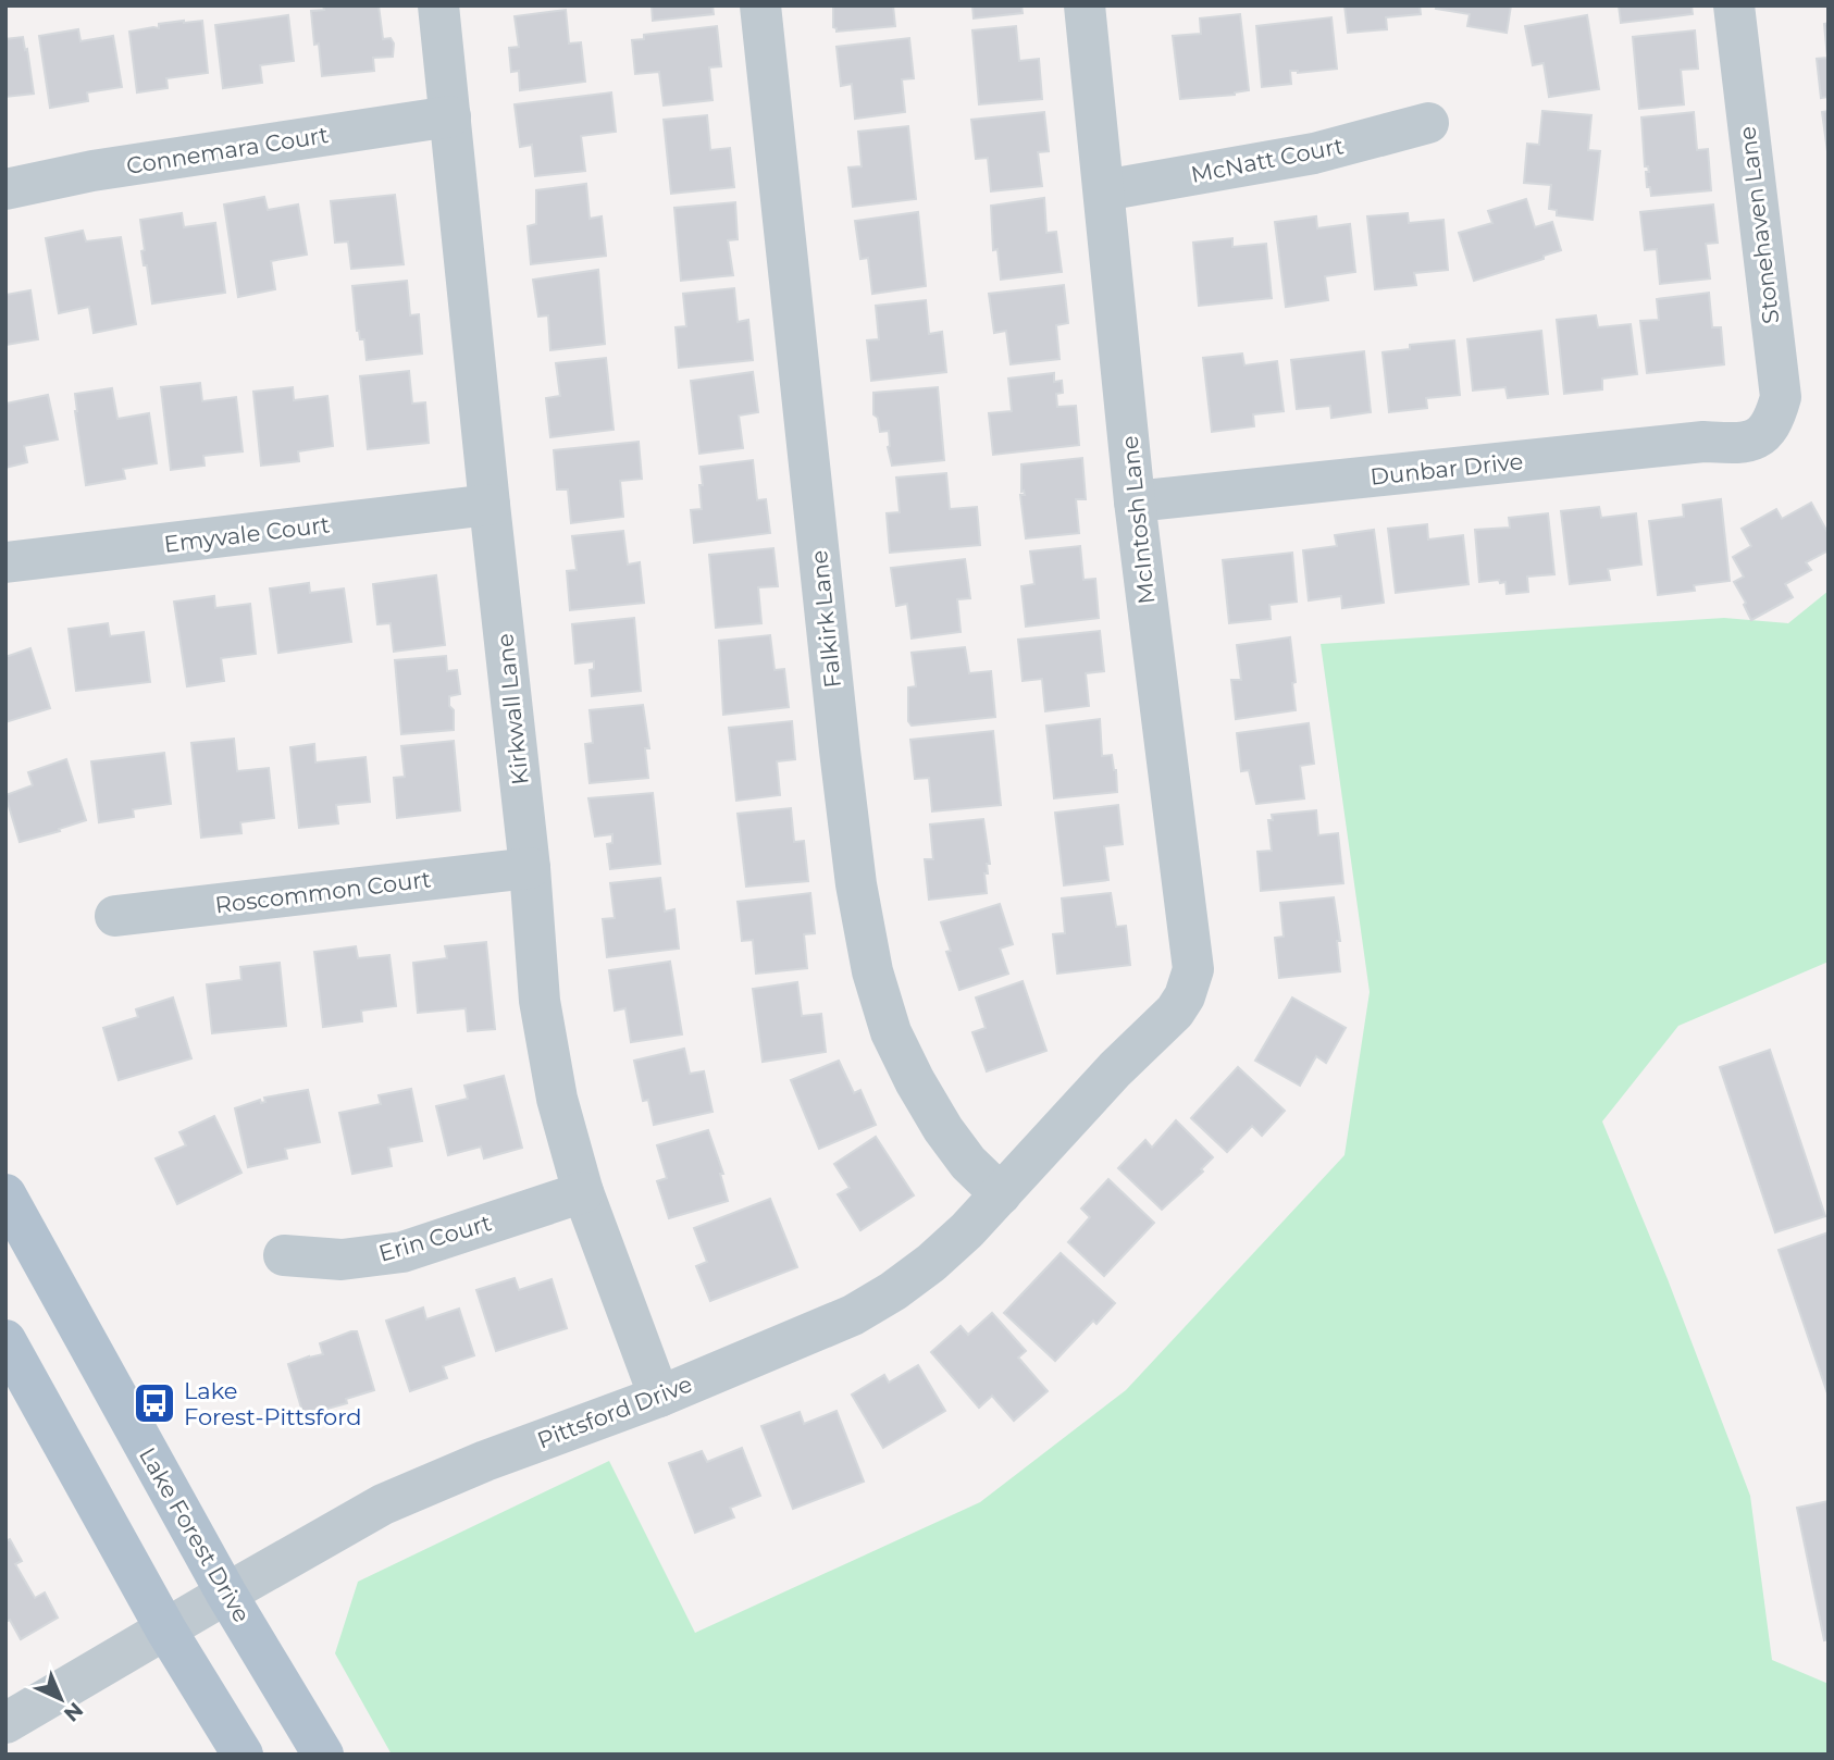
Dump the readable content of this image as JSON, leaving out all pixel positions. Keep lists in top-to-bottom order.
{
  "streets": {
    "main road": ["Lake Forest Drive"],
    "street": [
      "Connemara Court",
      "McNatt Court",
      "Stonehaven Lane",
      "Dunbar Drive",
      "McIntosh Lane",
      "Emyvale Court",
      "Falkirk Lane",
      "Kirkwall Lane",
      "Roscommon Court",
      "Erin Court",
      "Pittsford Drive"
    ]
  },
  "crossings": [
    ["Connemara Court", "Kirkwall Lane"],
    ["McNatt Court", "McIntosh Lane"],
    ["Stonehaven Lane", "Dunbar Drive"],
    ["Dunbar Drive", "McIntosh Lane"],
    ["McIntosh Lane", "Pittsford Drive"],
    ["Emyvale Court", "Kirkwall Lane"],
    ["Falkirk Lane", "Pittsford Drive"],
    ["Kirkwall Lane", "Roscommon Court"],
    ["Kirkwall Lane", "Erin Court"],
    ["Kirkwall Lane", "Pittsford Drive"],
    ["Pittsford Drive", "Lake Forest Drive"]
  ],
  "places": {
    "bus stop": ["Lake Forest-Pittsford"]
  },
  "north": "bottom right"
}
